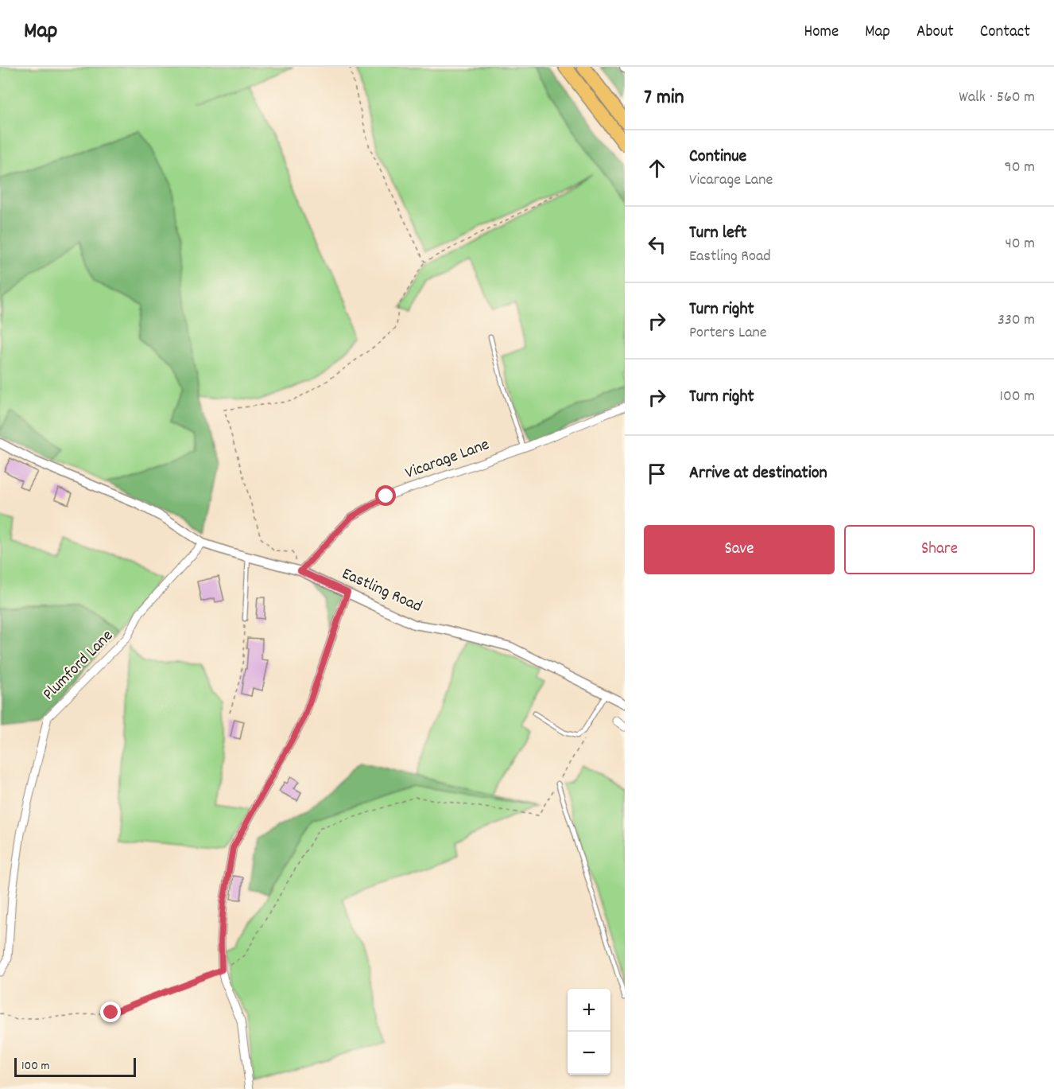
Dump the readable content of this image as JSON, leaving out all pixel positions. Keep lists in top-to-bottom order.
{
  "streets": {
    "street": ["Vicarage Lane", "Eastling Road", "Plumford Lane"]
  },
  "crossings": [
    ["Vicarage Lane", "Eastling Road"],
    ["Eastling Road", "Plumford Lane"]
  ],
  "scale_bar": "100 m",
  "page": {
    "header": "Map",
    "nav": [
      "Home",
      "Map",
      "About",
      "Contact"
    ],
    "heading": ["7 min", "Walk · 560 m"],
    "list": [
      ["Continue", "Vicarage Lane", "90 m"],
      ["Turn left", "Eastling Road", "40 m"],
      ["Turn right", "Porters Lane", "330 m"],
      ["Turn right", "100 m"],
      "Arrive at destination"
    ],
    "buttons": ["Save", "Share"],
    "map_buttons": ["+", "−"],
    "scale": "100 m"
  }
}
